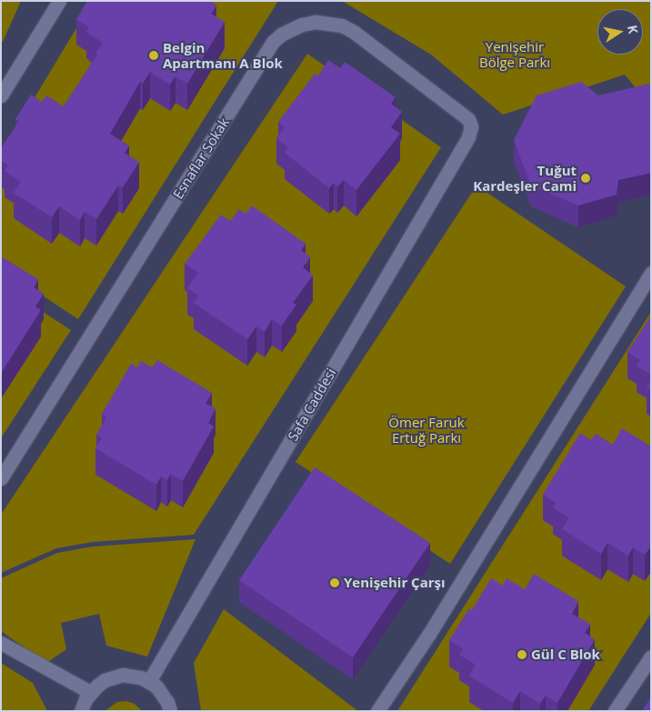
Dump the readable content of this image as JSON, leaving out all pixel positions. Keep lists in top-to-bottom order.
{
  "streets": {
    "street": ["Esnaflar Sokak", "Safa Caddesi"]
  },
  "crossings": [
    ["Esnaflar Sokak", "Safa Caddesi"]
  ],
  "parks": ["Yenişehir Bölge Parkı", "Ömer Faruk Ertuğ Parkı"],
  "places": [
    "Belgin Apartmanı A Blok",
    "Tuğut Kardeşler Cami",
    "Yenişehir Çarşı",
    "Gül C Blok"
  ],
  "north": "right"
}
